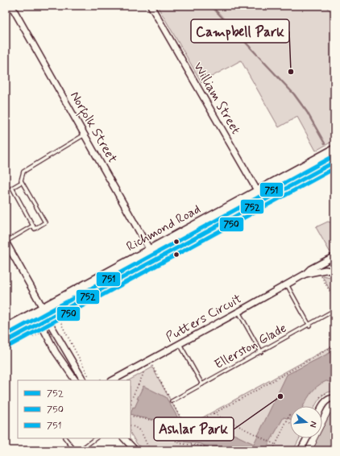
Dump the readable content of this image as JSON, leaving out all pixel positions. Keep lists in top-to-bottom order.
{
  "streets": {
    "main road": ["Richmond Road"],
    "street": ["William Street", "Norfolk Street", "Putters Circuit"],
    "lane": ["Ellerston Glade"]
  },
  "crossings": [
    ["William Street", "Richmond Road"],
    ["Norfolk Street", "Richmond Road"]
  ],
  "places": ["Campbell Park", "Ashlar Park"],
  "lines": ["transit line 751", "transit line 752", "transit line 750"],
  "legend": ["752", "750", "751"],
  "north": "right"
}
